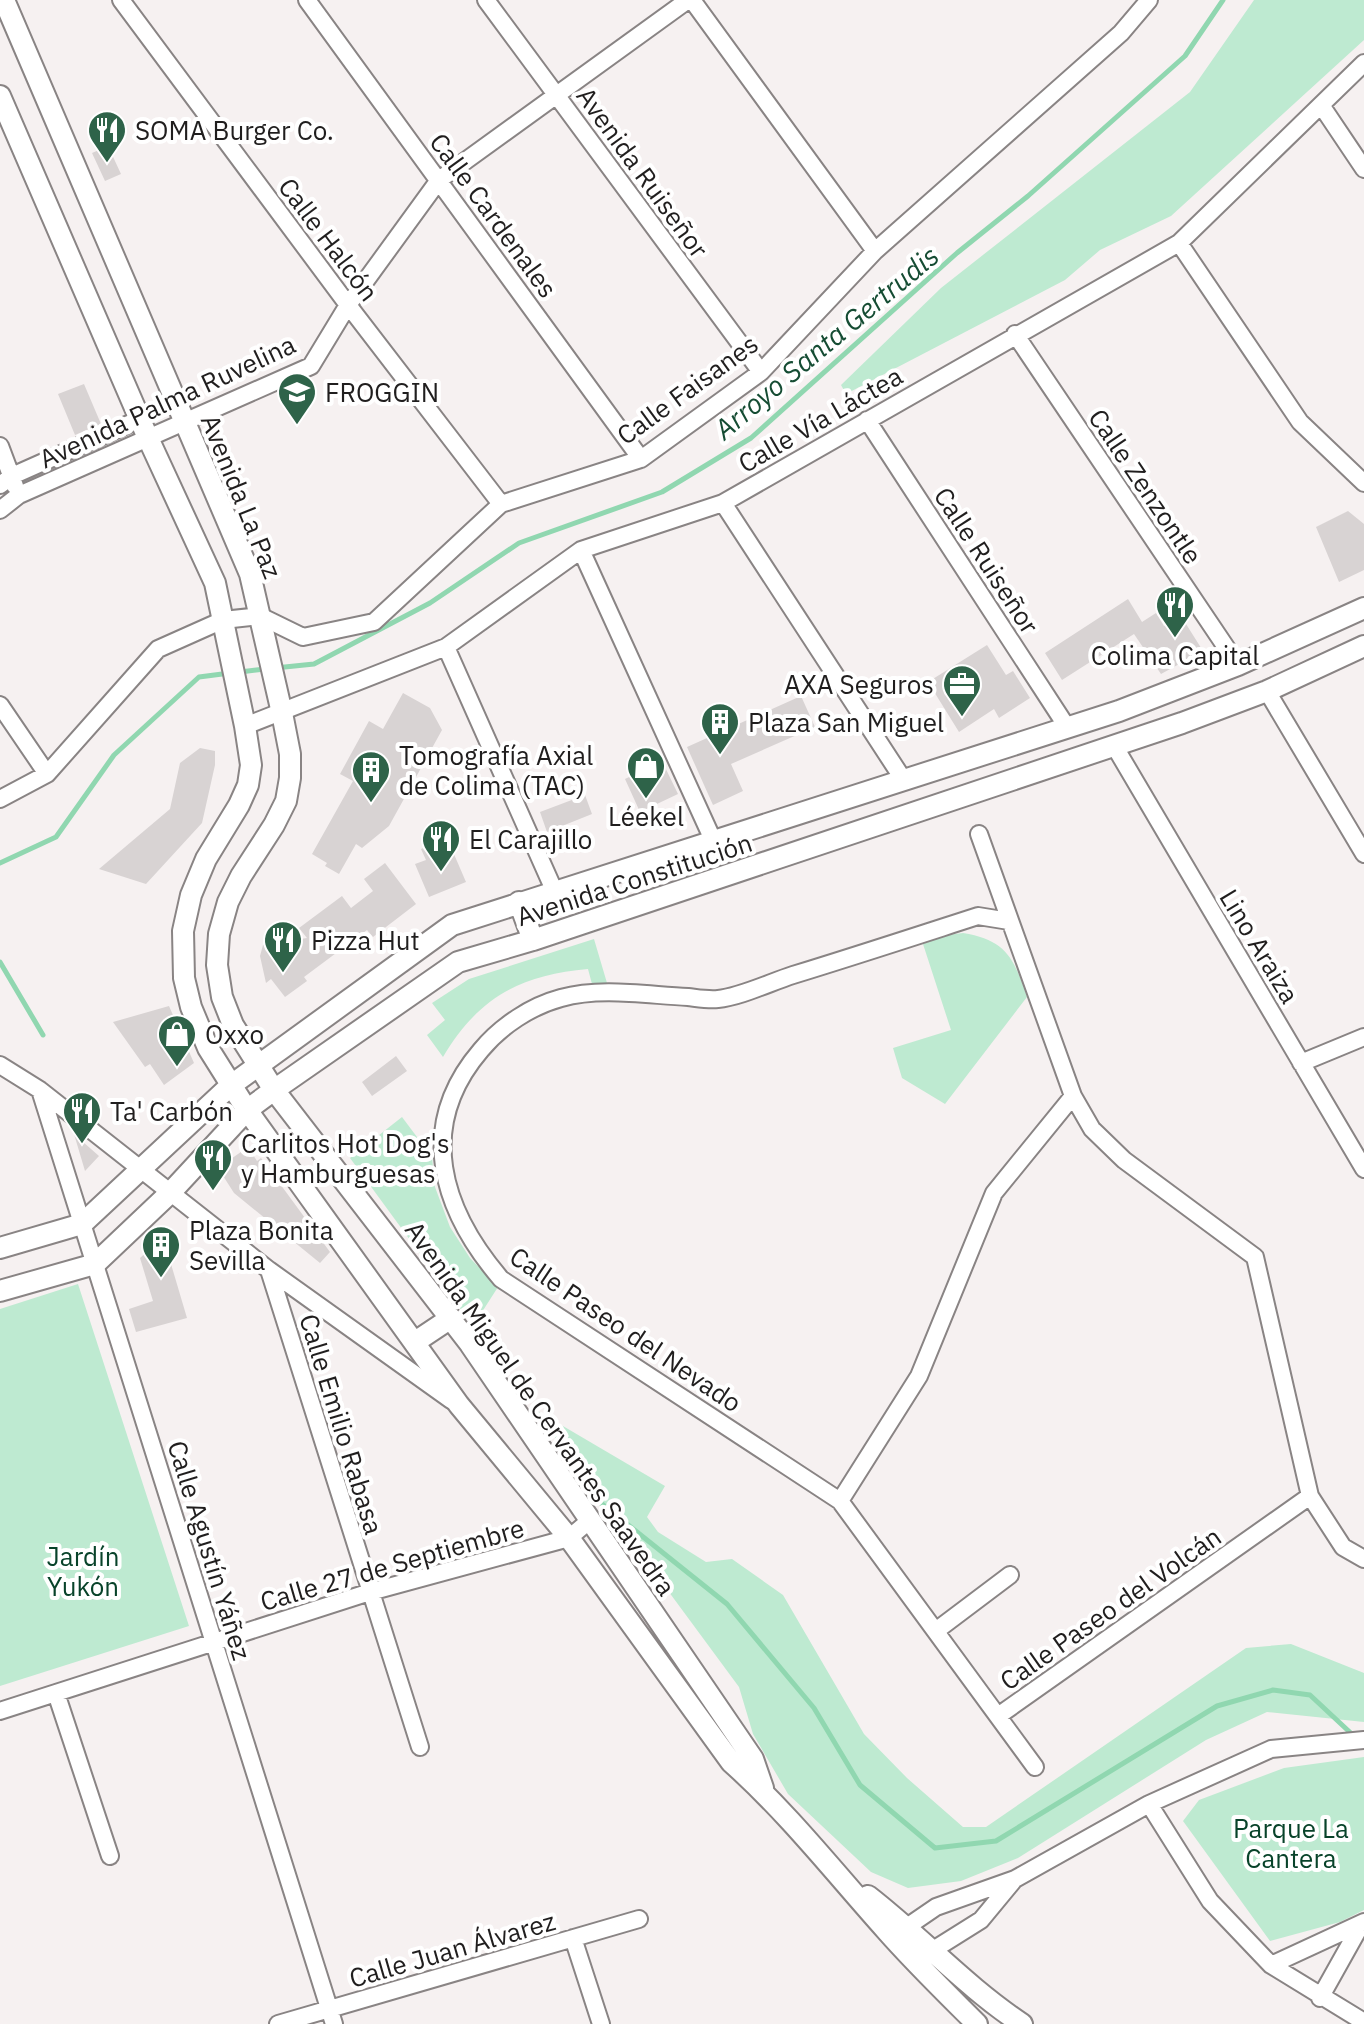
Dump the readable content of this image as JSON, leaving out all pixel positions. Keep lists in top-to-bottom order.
{
  "streets": {
    "street": [
      "Avenida Ruiseñor",
      "Calle Cardenales",
      "Calle Halcón",
      "Calle Faisanes",
      "Avenida Palma Ruvelina",
      "Calle Vía Láctea",
      "Calle Zenzontle",
      "Avenida La Paz",
      "Calle Ruiseñor",
      "Avenida Constitución",
      "Lino Araiza",
      "Calle Paseo del Nevado",
      "Avenida Miguel de Cervantes Saavedra",
      "Calle Emilio Rabasa",
      "Calle Agustín Yáñez",
      "Calle 27 de Septiembre",
      "Calle Paseo del Volcán",
      "Calle Juan Álvarez"
    ]
  },
  "crossings": [
    ["Avenida Ruiseñor", "Calle Faisanes"],
    ["Avenida Ruiseñor", "Avenida Palma Ruvelina"],
    ["Calle Cardenales", "Calle Faisanes"],
    ["Calle Cardenales", "Avenida Palma Ruvelina"],
    ["Calle Halcón", "Calle Faisanes"],
    ["Calle Halcón", "Avenida Palma Ruvelina"],
    ["Calle Faisanes", "Avenida La Paz"],
    ["Avenida Palma Ruvelina", "Avenida La Paz"],
    ["Calle Vía Láctea", "Calle Zenzontle"],
    ["Calle Vía Láctea", "Avenida La Paz"],
    ["Calle Vía Láctea", "Calle Ruiseñor"],
    ["Calle Zenzontle", "Avenida Constitución"],
    ["Avenida La Paz", "Avenida Constitución"],
    ["Avenida La Paz", "Avenida Miguel de Cervantes Saavedra"],
    ["Calle Ruiseñor", "Avenida Constitución"],
    ["Avenida Constitución", "Lino Araiza"],
    ["Avenida Constitución", "Avenida Miguel de Cervantes Saavedra"],
    ["Avenida Constitución", "Calle Agustín Yáñez"],
    ["Calle Paseo del Nevado", "Calle Paseo del Volcán"],
    ["Avenida Miguel de Cervantes Saavedra", "Calle 27 de Septiembre"],
    ["Calle Emilio Rabasa", "Calle 27 de Septiembre"],
    ["Calle Agustín Yáñez", "Calle 27 de Septiembre"],
    ["Calle Agustín Yáñez", "Calle Juan Álvarez"]
  ],
  "water": ["Arroyo Santa Gertrudis"],
  "parks": ["Jardín Yukón", "Parque La Cantera"],
  "places": {
    "restaurant": [
      "SOMA Burger Co.",
      "Colima Capital",
      "El Carajillo",
      "Pizza Hut",
      "Ta' Carbón",
      "Carlitos Hot Dog's y Hamburguesas"
    ],
    "school or university": ["FROGGIN"],
    "office": ["AXA Seguros"],
    "building": ["Plaza San Miguel", "Tomografía Axial de Colima (TAC)", "Plaza Bonita Sevilla"],
    "shop": ["Léekel", "Oxxo"]
  }
}
